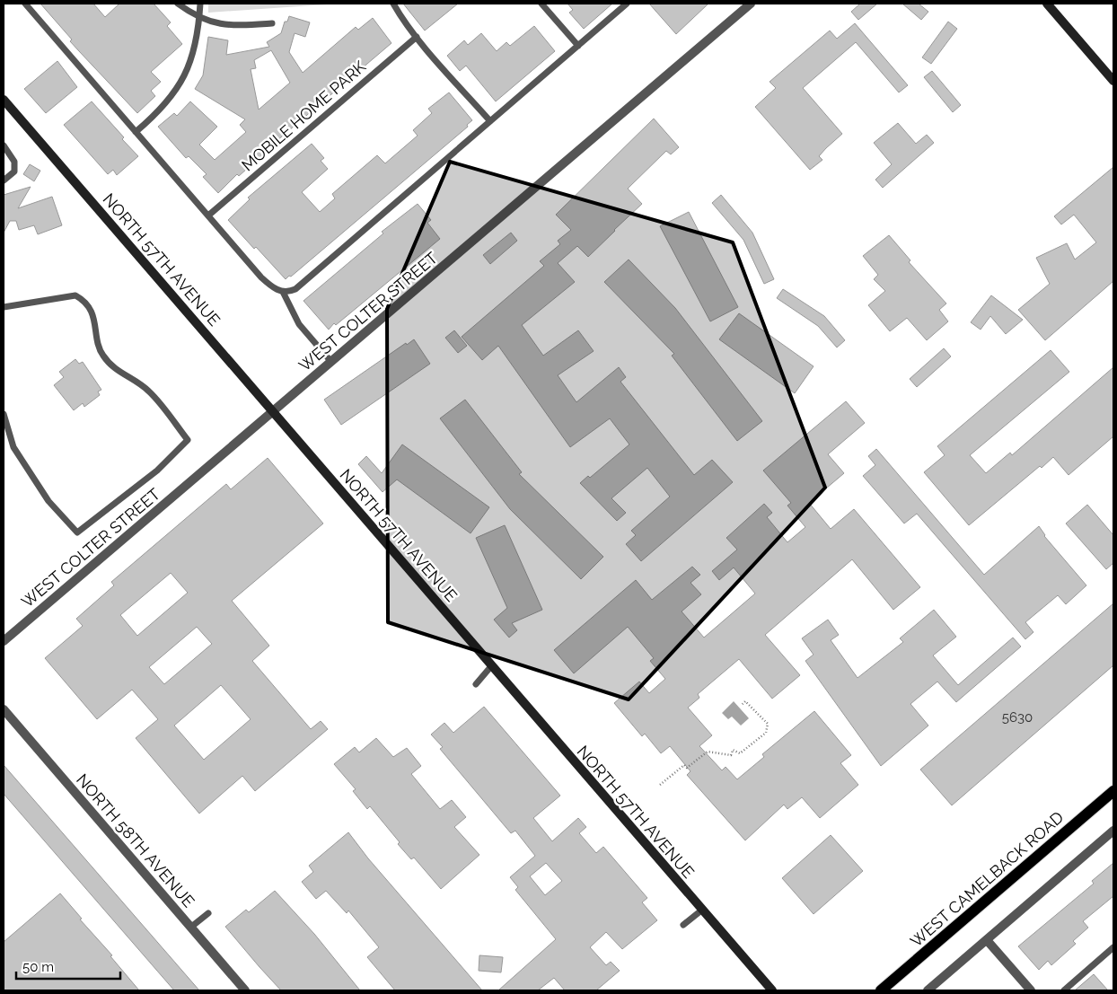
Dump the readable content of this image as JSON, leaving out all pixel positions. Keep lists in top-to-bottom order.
{
  "streets": {
    "main road": ["WEST CAMELBACK ROAD"],
    "street": ["NORTH 57TH AVENUE", "WEST COLTER STREET", "NORTH 58TH AVENUE"],
    "lane": ["MOBILE HOME PARK"]
  },
  "crossings": [
    ["NORTH 57TH AVENUE", "WEST COLTER STREET"]
  ],
  "house_numbers": ["5630"],
  "scale_bar": "50 m"
}
